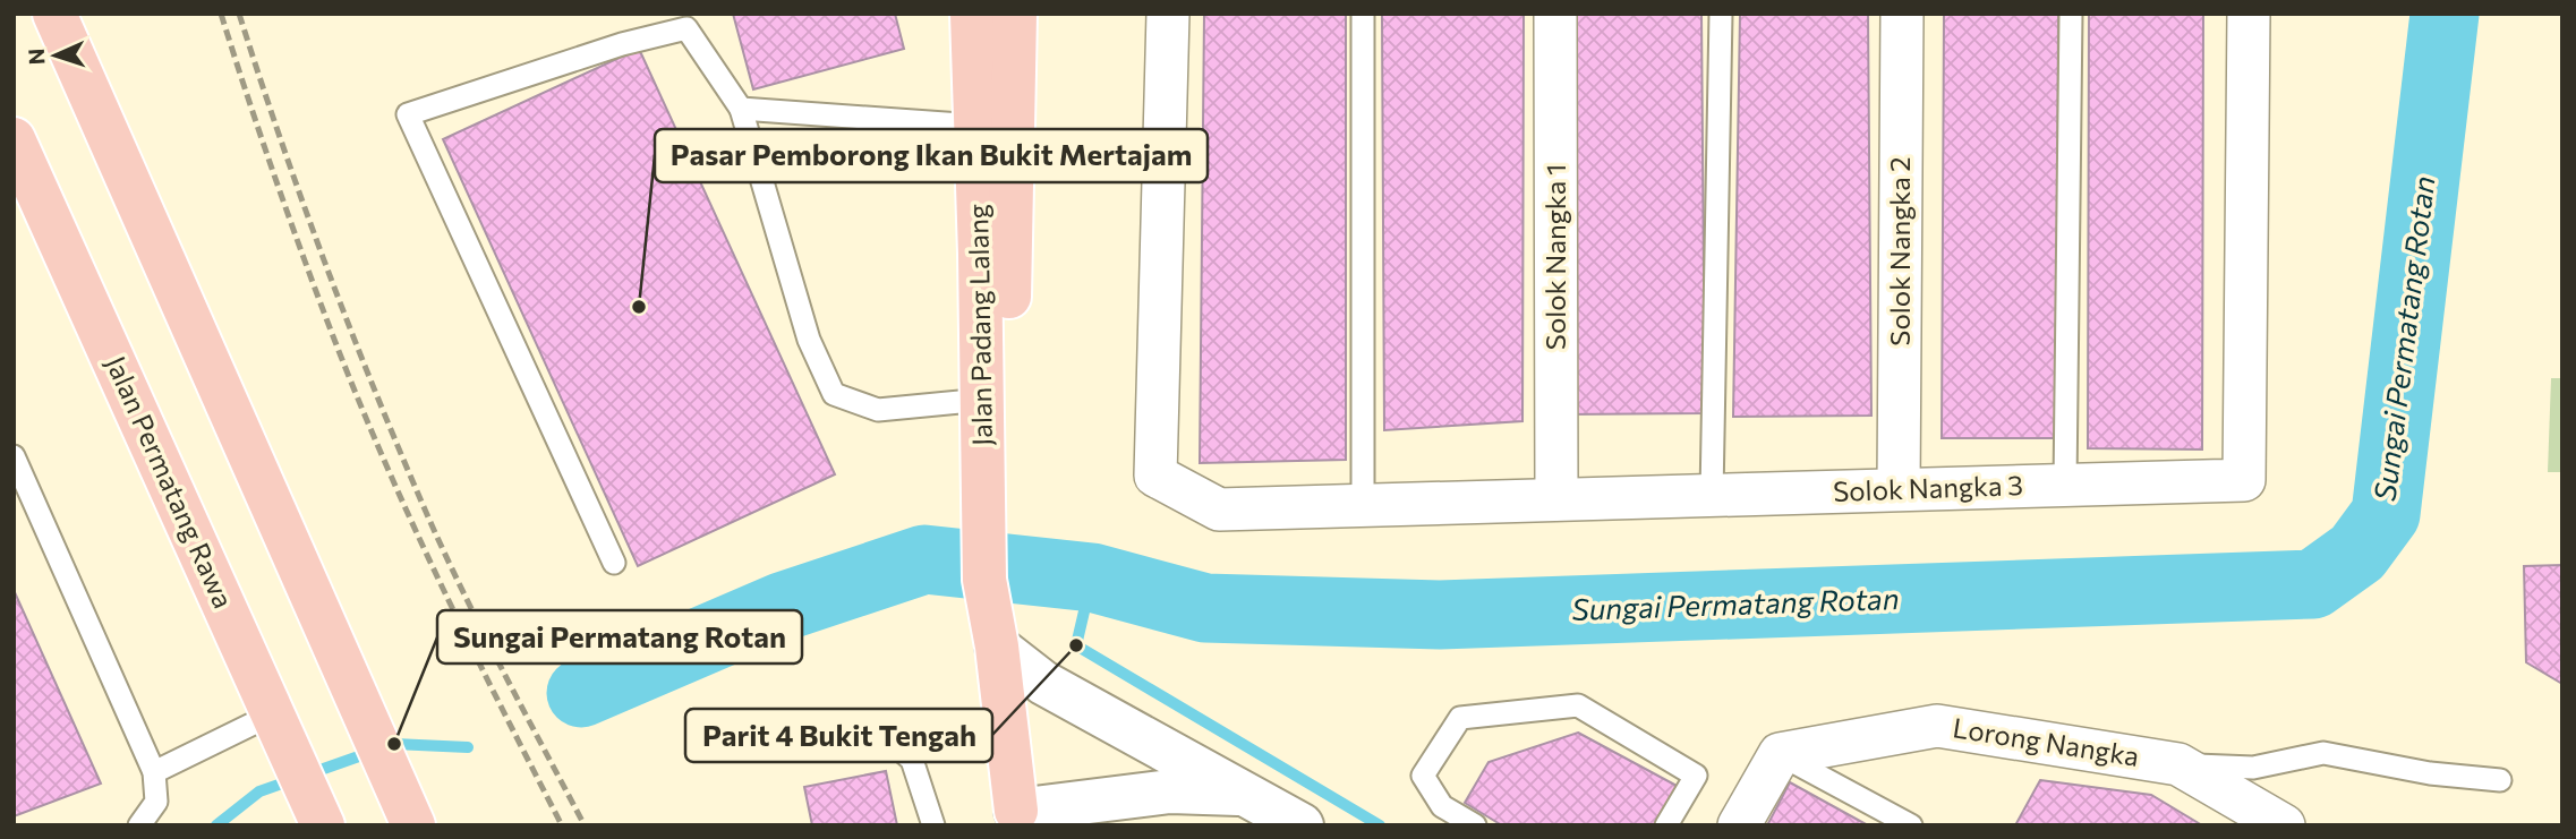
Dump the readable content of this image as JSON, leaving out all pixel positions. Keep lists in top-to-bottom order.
{
  "streets": {
    "main road": ["Jalan Padang Lalang", "Jalan Permatang Rawa"],
    "street": [
      "Solok Nangka 2",
      "Solok Nangka 1",
      "Solok Nangka 3",
      "Lorong Nangka"
    ]
  },
  "crossings": [
    ["Solok Nangka 2", "Solok Nangka 3"],
    ["Solok Nangka 1", "Solok Nangka 3"]
  ],
  "water": ["Sungai Permatang Rotan"],
  "places": ["Pasar Pemborong Ikan Bukit Mertajam", "Parit 4 Bukit Tengah", "Sungai Permatang Rotan"],
  "north": "left"
}
